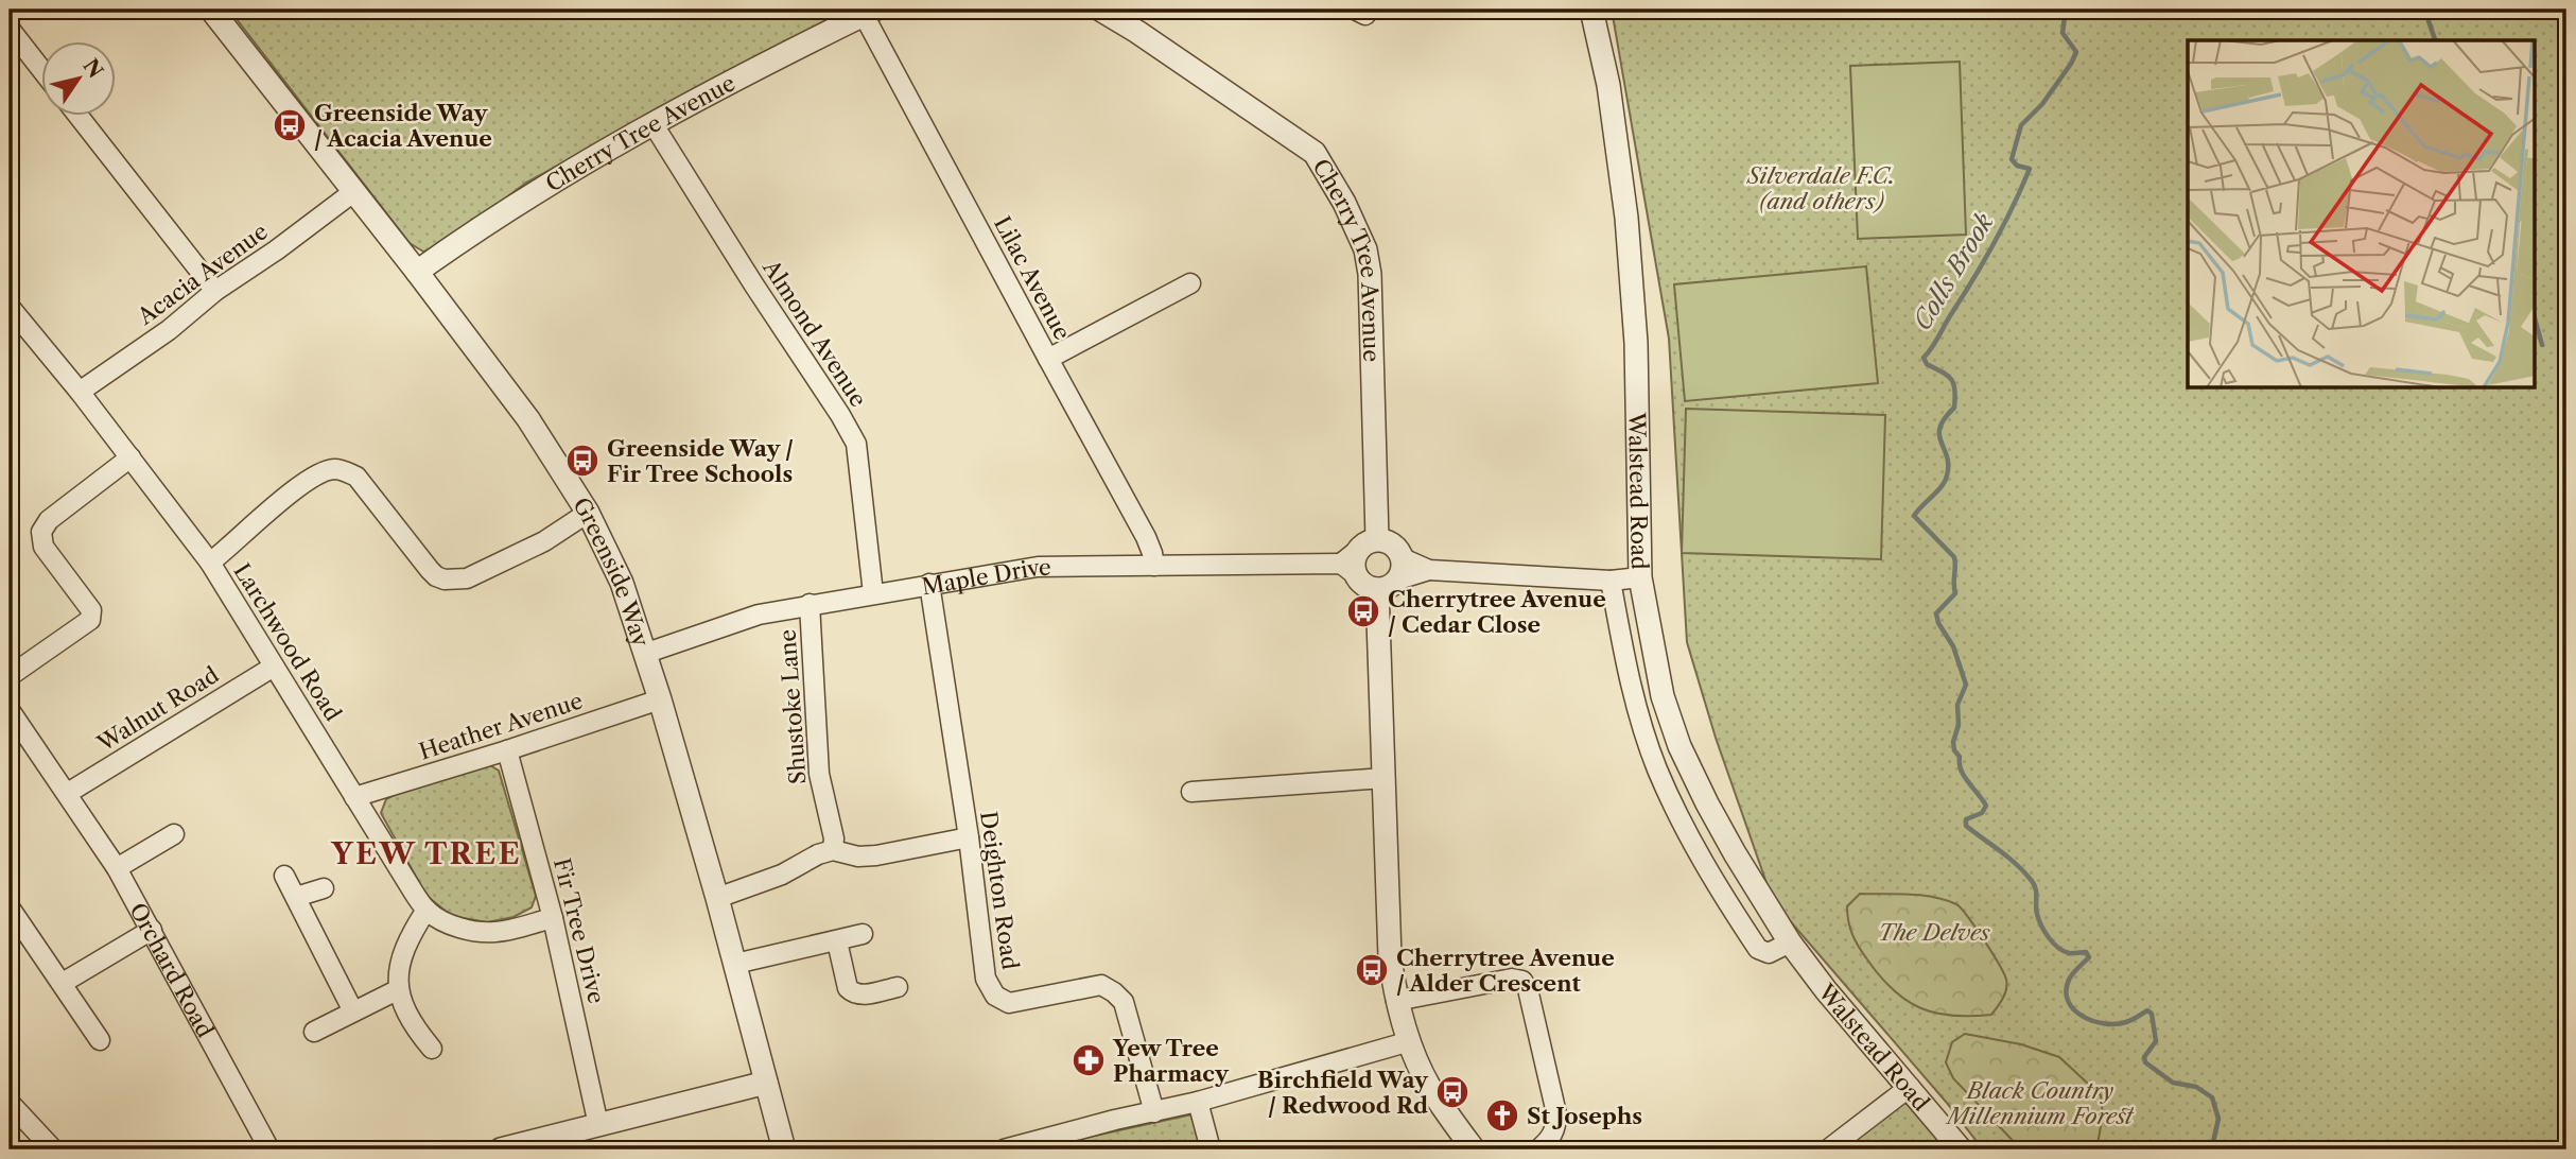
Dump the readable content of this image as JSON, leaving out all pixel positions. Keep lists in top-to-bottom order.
{
  "streets": {
    "street": [
      "Cherry Tree Avenue",
      "Acacia Avenue",
      "Lilac Avenue",
      "Almond Avenue",
      "Walstead Road",
      "Greenside Way",
      "Maple Drive",
      "Larchwood Road",
      "Shustoke Lane",
      "Walnut Road",
      "Heather Avenue",
      "Deighton Road",
      "Fir Tree Drive",
      "Orchard Road"
    ]
  },
  "crossings": [
    ["Cherry Tree Avenue", "Lilac Avenue"],
    ["Cherry Tree Avenue", "Almond Avenue"],
    ["Cherry Tree Avenue", "Greenside Way"],
    ["Cherry Tree Avenue", "Maple Drive"],
    ["Acacia Avenue", "Greenside Way"],
    ["Acacia Avenue", "Larchwood Road"],
    ["Lilac Avenue", "Maple Drive"],
    ["Almond Avenue", "Maple Drive"],
    ["Greenside Way", "Maple Drive"],
    ["Greenside Way", "Heather Avenue"],
    ["Maple Drive", "Shustoke Lane"],
    ["Maple Drive", "Deighton Road"],
    ["Larchwood Road", "Walnut Road"],
    ["Larchwood Road", "Heather Avenue"],
    ["Walnut Road", "Orchard Road"],
    ["Heather Avenue", "Fir Tree Drive"]
  ],
  "districts": ["YEW TREE"],
  "water": ["Colls Brook"],
  "parks": ["Silverdale F.C. (and others)", "The Delves", "Black Country Millennium Forest"],
  "places": {
    "bus stop": [
      "Greenside Way / Acacia Avenue",
      "Greenside Way / Fir Tree Schools",
      "Cherrytree Avenue / Cedar Close",
      "Cherrytree Avenue / Alder Crescent",
      "Birchfield Way / Redwood Rd"
    ],
    "pharmacy": ["Yew Tree Pharmacy"],
    "church": ["St Josephs"]
  },
  "north": "top right"
}
